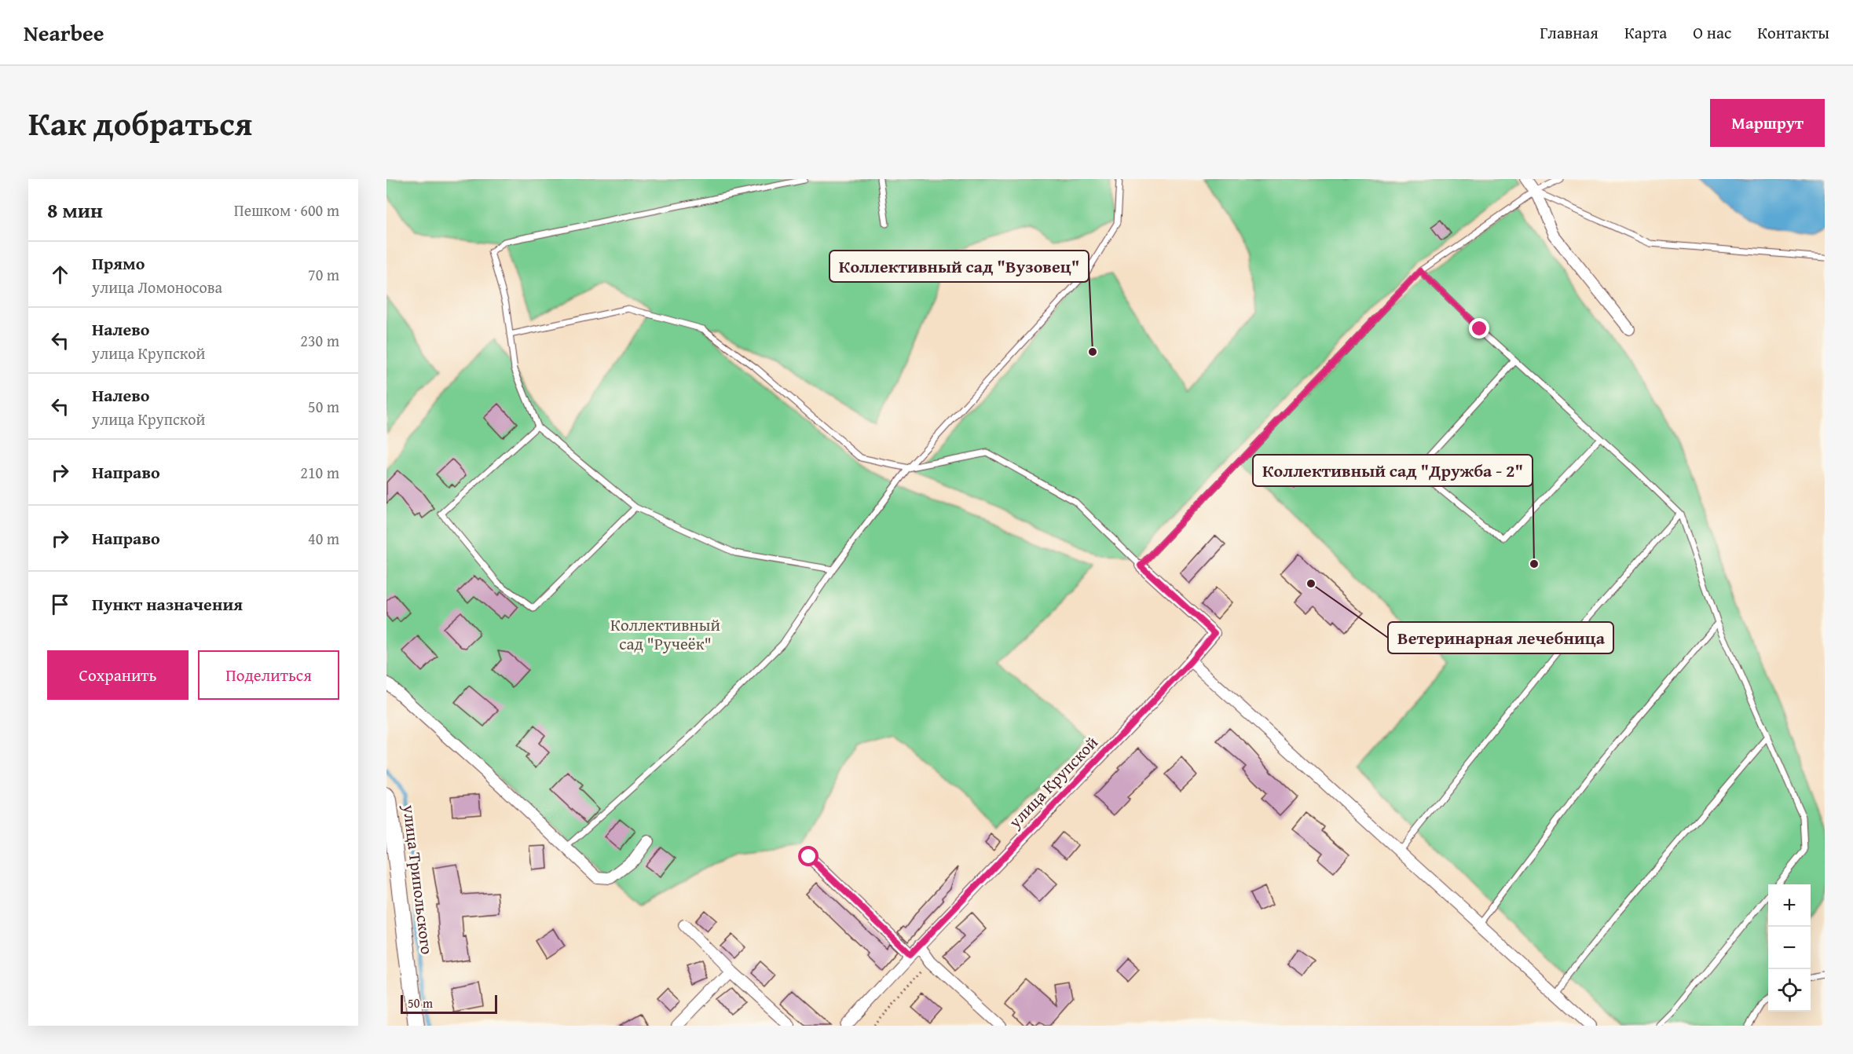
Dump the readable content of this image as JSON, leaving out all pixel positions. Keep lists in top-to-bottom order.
{
  "streets": {
    "street": ["улица Крупской", "улица Трипольского"]
  },
  "parks": ["Коллективный сад \"Ручеёк\""],
  "places": ["Коллективный сад \"Вузовец\"", "Коллективный сад \"Дружба - 2\"", "Ветеринарная лечебница"],
  "scale_bar": "50 m",
  "page": {
    "header": "Nearbee",
    "nav": [
      "Главная",
      "Карта",
      "О нас",
      "Контакты"
    ],
    "title": "Как добраться",
    "buttons": [
      "Маршрут",
      ["Сохранить", "Поделиться"]
    ],
    "heading": ["8 мин", "Пешком · 600 m"],
    "list": [
      ["Прямо", "улица Ломоносова", "70 m"],
      ["Налево", "улица Крупской", "230 m"],
      ["Налево", "улица Крупской", "50 m"],
      ["Направо", "210 m"],
      ["Направо", "40 m"],
      "Пункт назначения"
    ],
    "map_buttons": ["+", "−"],
    "scale": "50 m"
  }
}
